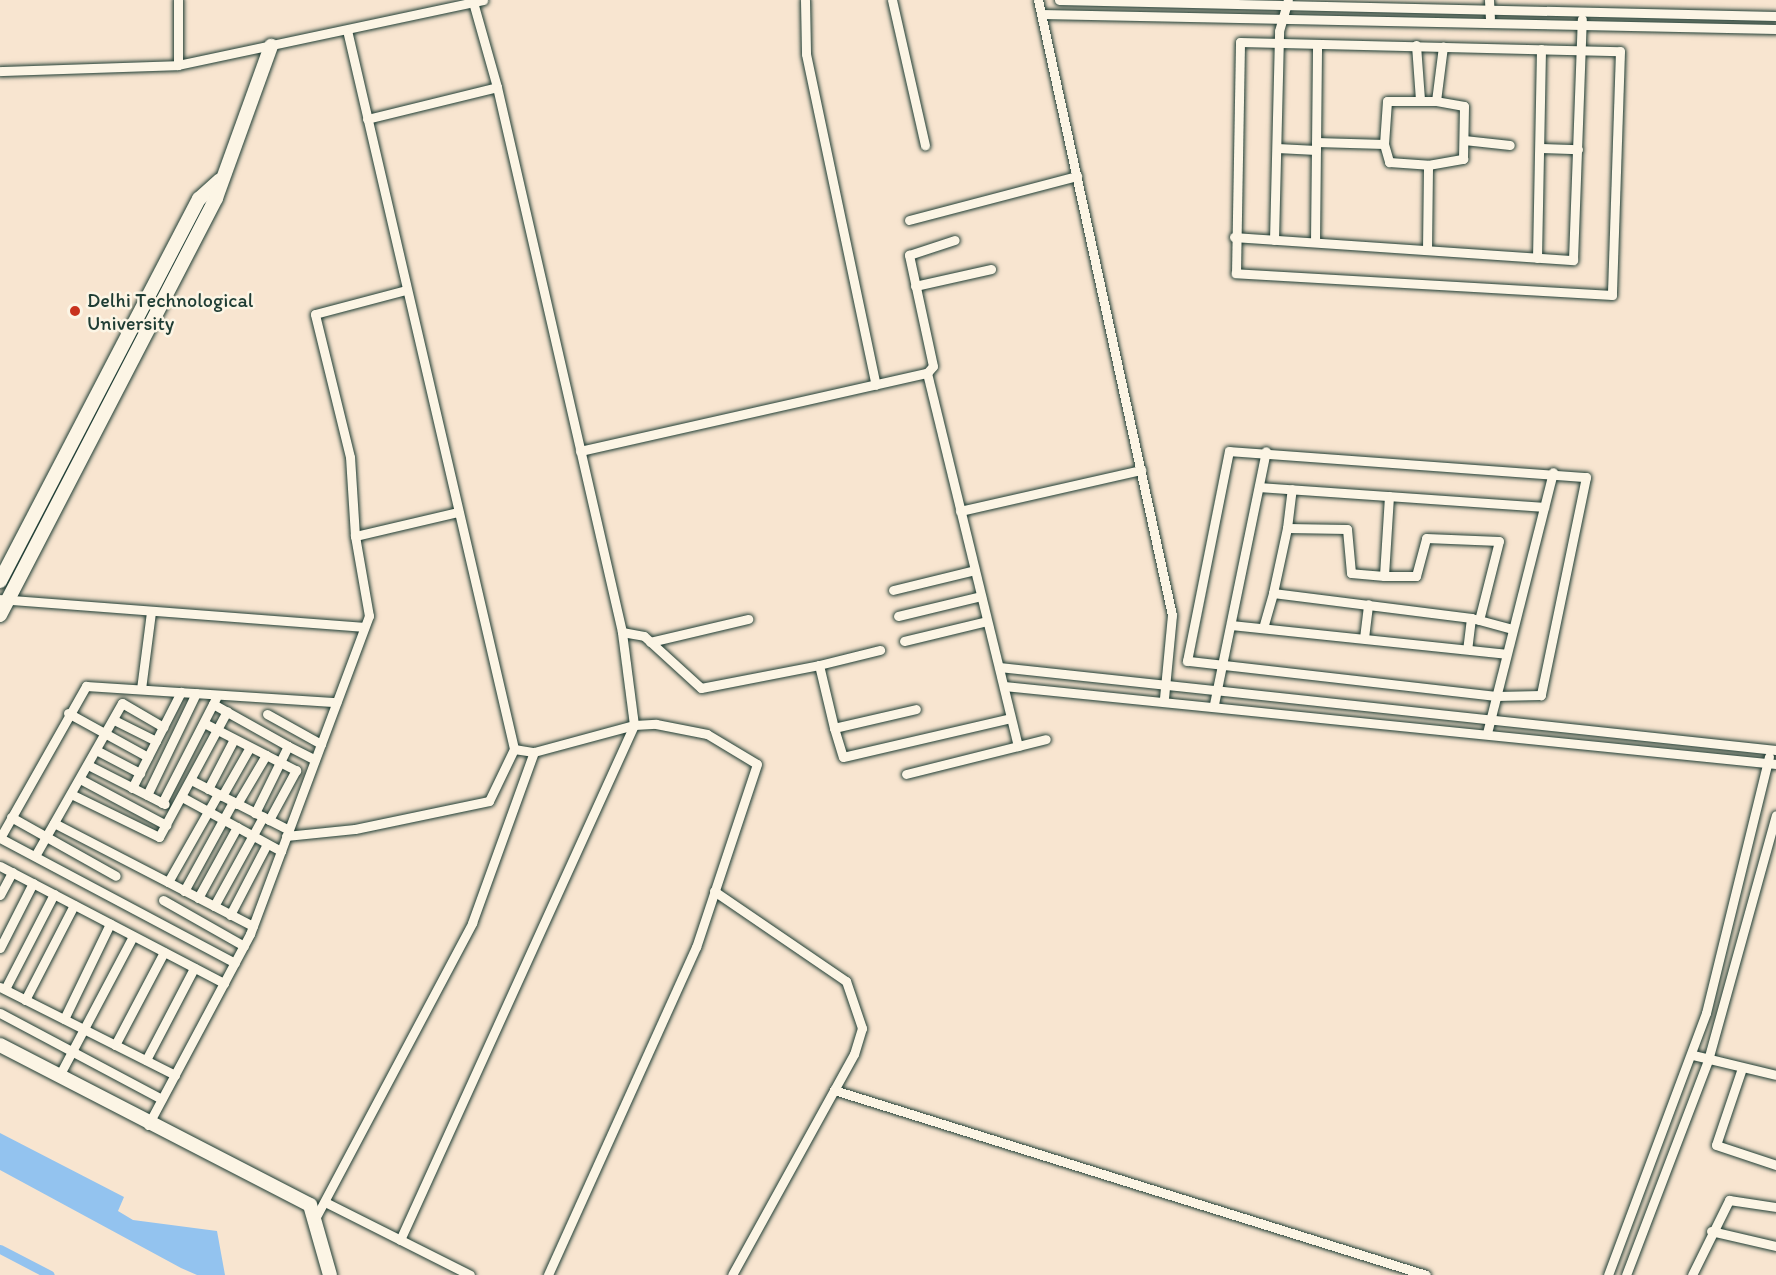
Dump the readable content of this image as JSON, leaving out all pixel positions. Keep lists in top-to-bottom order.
{
  "places": ["Delhi Technological University"]
}
